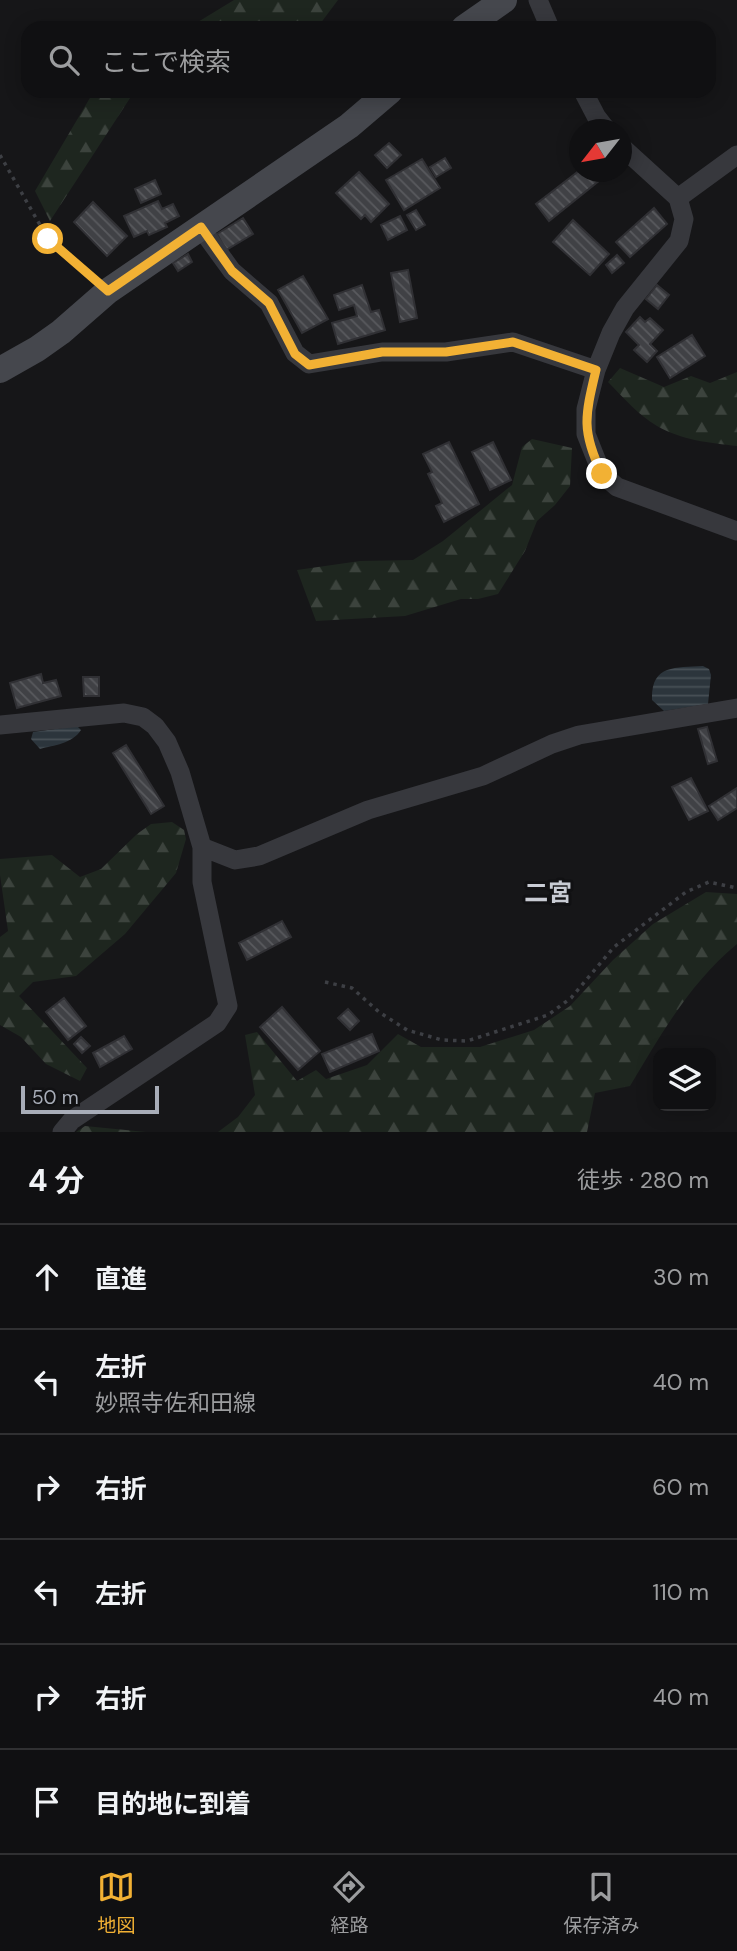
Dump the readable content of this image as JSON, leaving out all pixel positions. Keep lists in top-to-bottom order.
{
  "districts": ["二宮"],
  "scale_bar": "50 m",
  "north": "bottom left",
  "page": {
    "search": "ここで検索",
    "scale": "50 m",
    "heading": ["4 分", "徒歩 · 280 m"],
    "list": [
      ["直進", "30 m"],
      ["左折", "妙照寺佐和田線", "40 m"],
      ["右折", "60 m"],
      ["左折", "110 m"],
      ["右折", "40 m"],
      "目的地に到着"
    ],
    "nav": ["地図", "経路", "保存済み"]
  }
}
